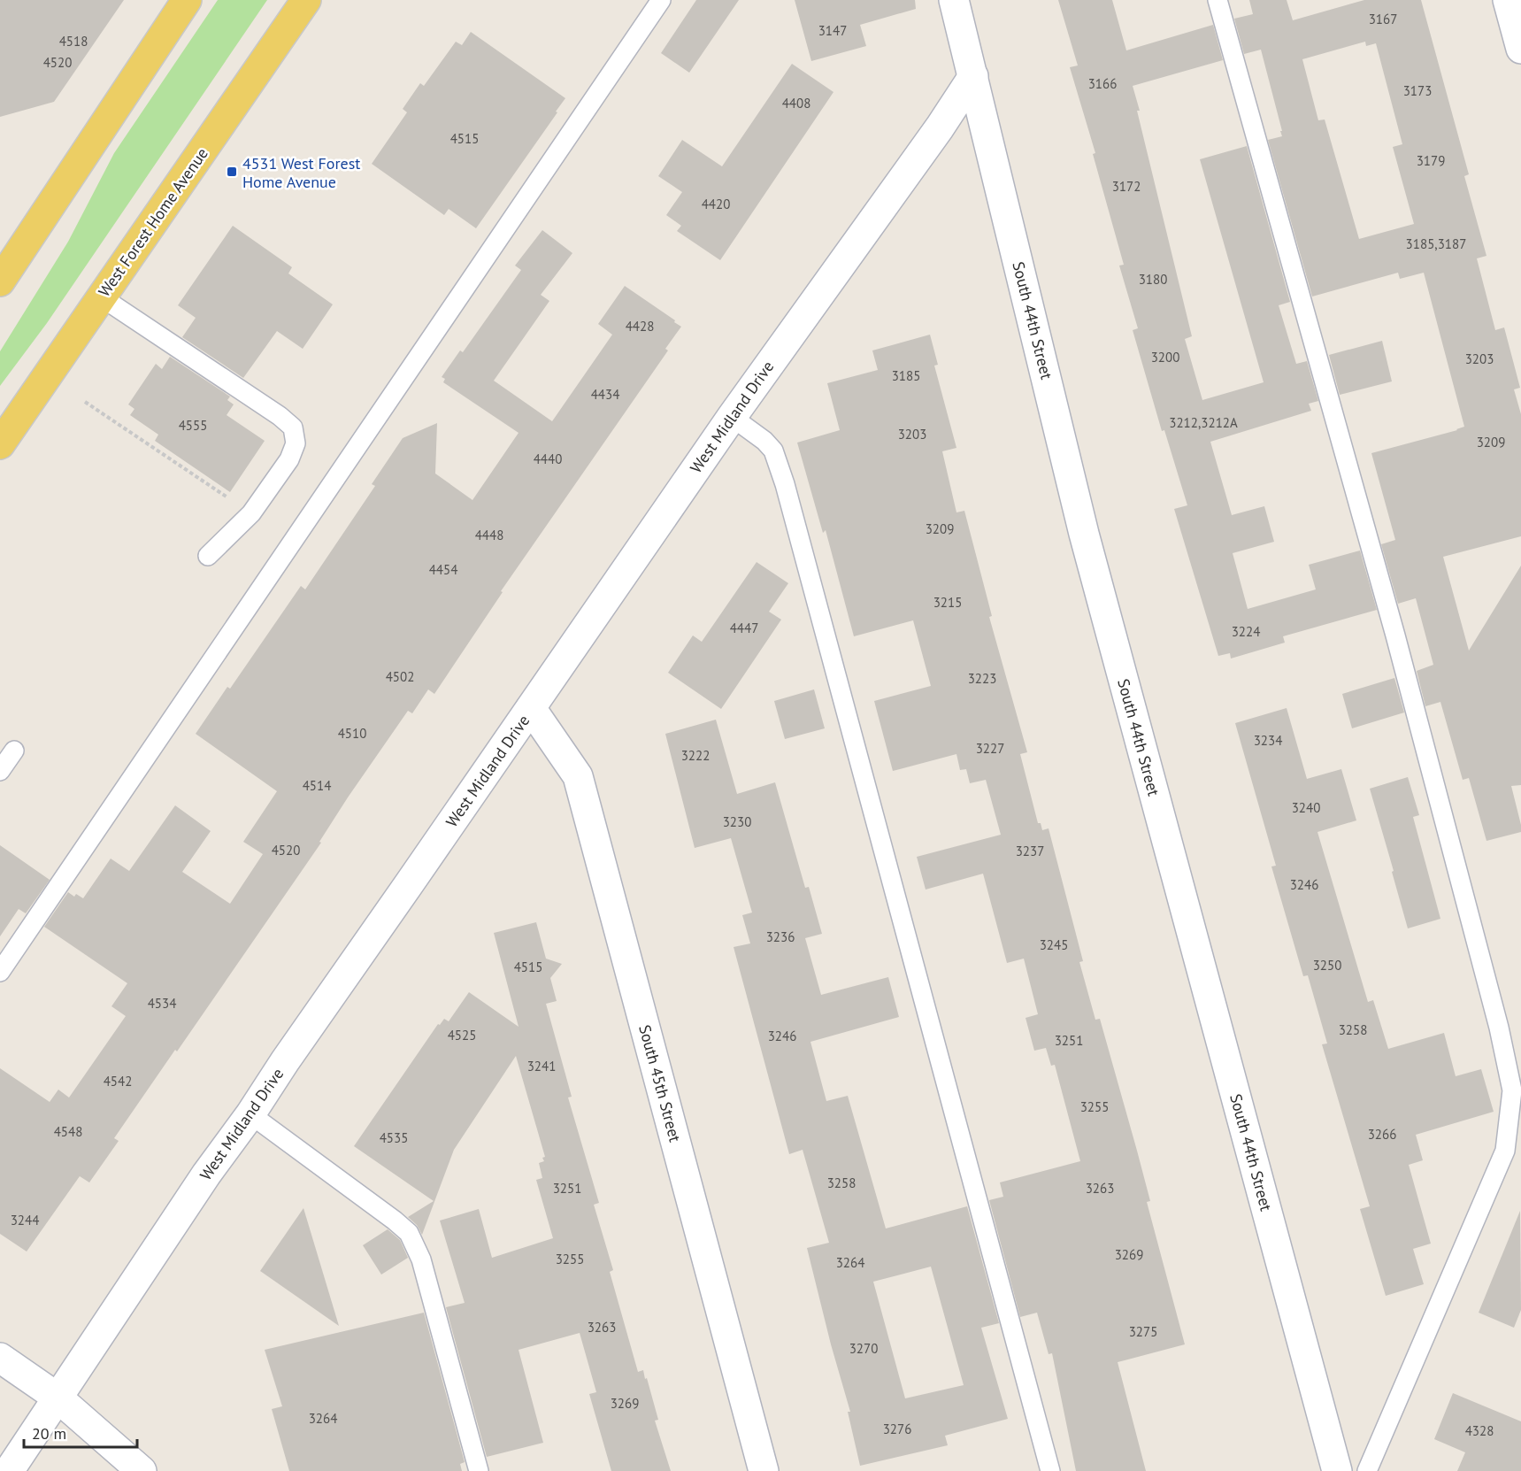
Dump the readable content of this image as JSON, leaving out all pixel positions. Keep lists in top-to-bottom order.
{
  "streets": {
    "main road": ["West Forest Home Avenue"],
    "street": ["South 44th Street", "West Midland Drive", "South 45th Street"]
  },
  "crossings": [
    ["South 44th Street", "West Midland Drive"],
    ["West Midland Drive", "South 45th Street"]
  ],
  "places": {
    "transit": ["4531 West Forest Home Avenue"]
  },
  "house_numbers": [
    "3167",
    "3147",
    "4518",
    "4520",
    "3166",
    "3173",
    "4408",
    "4515",
    "3179",
    "3172",
    "4420",
    "3185,3187",
    "3180",
    "4428",
    "3200",
    "3203",
    "3185",
    "4434",
    "3212,3212A",
    "4555",
    "3203",
    "3209",
    "4440",
    "3209",
    "4448",
    "4454",
    "3215",
    "4447",
    "3224",
    "4502",
    "3223",
    "4510",
    "3234",
    "3227",
    "3222",
    "4514",
    "3240",
    "3230",
    "4520",
    "3237",
    "3246",
    "3236",
    "3245",
    "3250",
    "4515",
    "4534",
    "3258",
    "4525",
    "3246",
    "3251",
    "3241",
    "4542",
    "3255",
    "4548",
    "3266",
    "4535",
    "3258",
    "3251",
    "3263",
    "3244",
    "3269",
    "3255",
    "3264",
    "3263",
    "3275",
    "3270",
    "3269",
    "3264",
    "3276",
    "4328"
  ],
  "scale_bar": "20 m"
}
